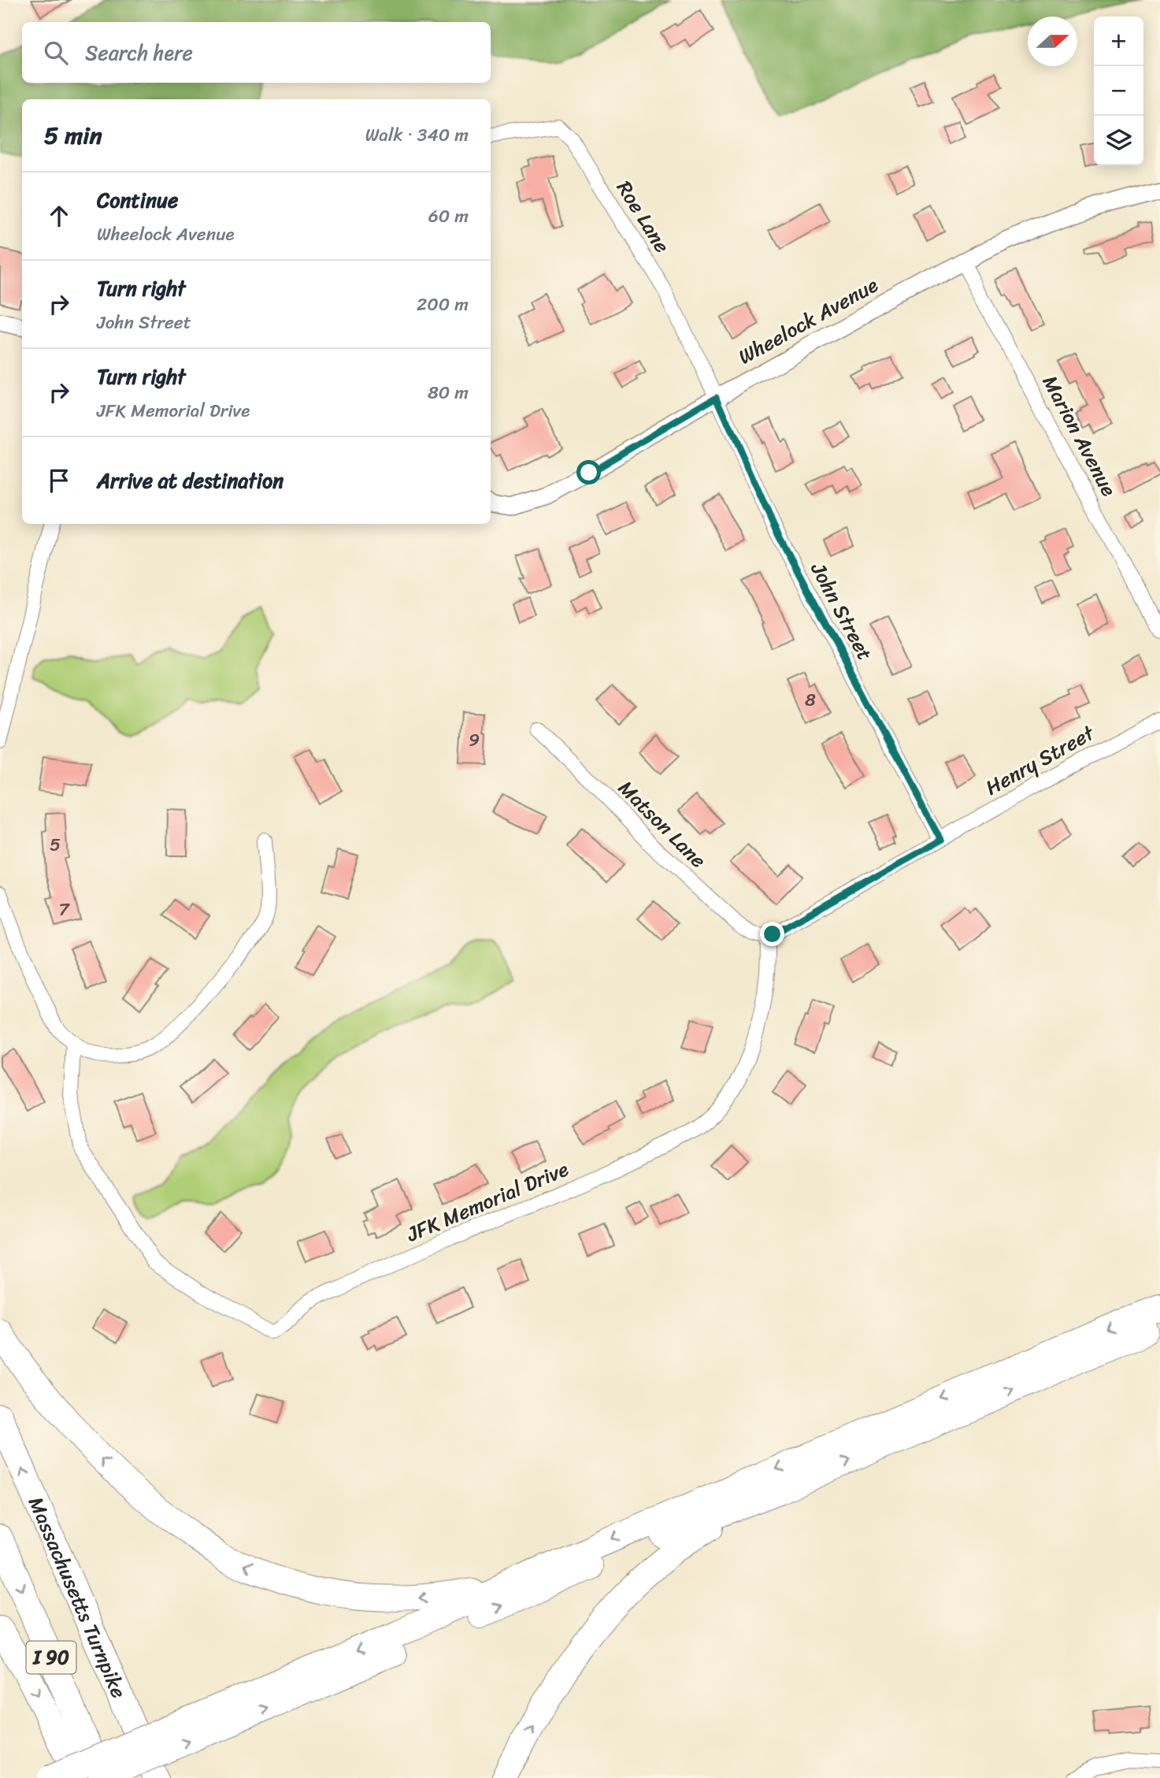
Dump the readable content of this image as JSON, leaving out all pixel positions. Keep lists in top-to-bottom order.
{
  "streets": {
    "highway": ["Massachusetts Turnpike", "I 90"],
    "street": [
      "Roe Lane",
      "Wheelock Avenue",
      "Marion Avenue",
      "John Street",
      "Henry Street",
      "Matson Lane",
      "JFK Memorial Drive"
    ]
  },
  "crossings": [
    ["Roe Lane", "Wheelock Avenue"],
    ["Roe Lane", "John Street"],
    ["Wheelock Avenue", "Marion Avenue"],
    ["Wheelock Avenue", "John Street"],
    ["John Street", "Henry Street"],
    ["Matson Lane", "JFK Memorial Drive"]
  ],
  "house_numbers": [
    "8",
    "9",
    "5",
    "7"
  ],
  "north": "right",
  "page": {
    "map_buttons": ["+", "−"],
    "search": "Search here",
    "heading": ["5 min", "Walk · 340 m"],
    "list": [
      ["Continue", "Wheelock Avenue", "60 m"],
      ["Turn right", "John Street", "200 m"],
      ["Turn right", "JFK Memorial Drive", "80 m"],
      "Arrive at destination"
    ]
  }
}
